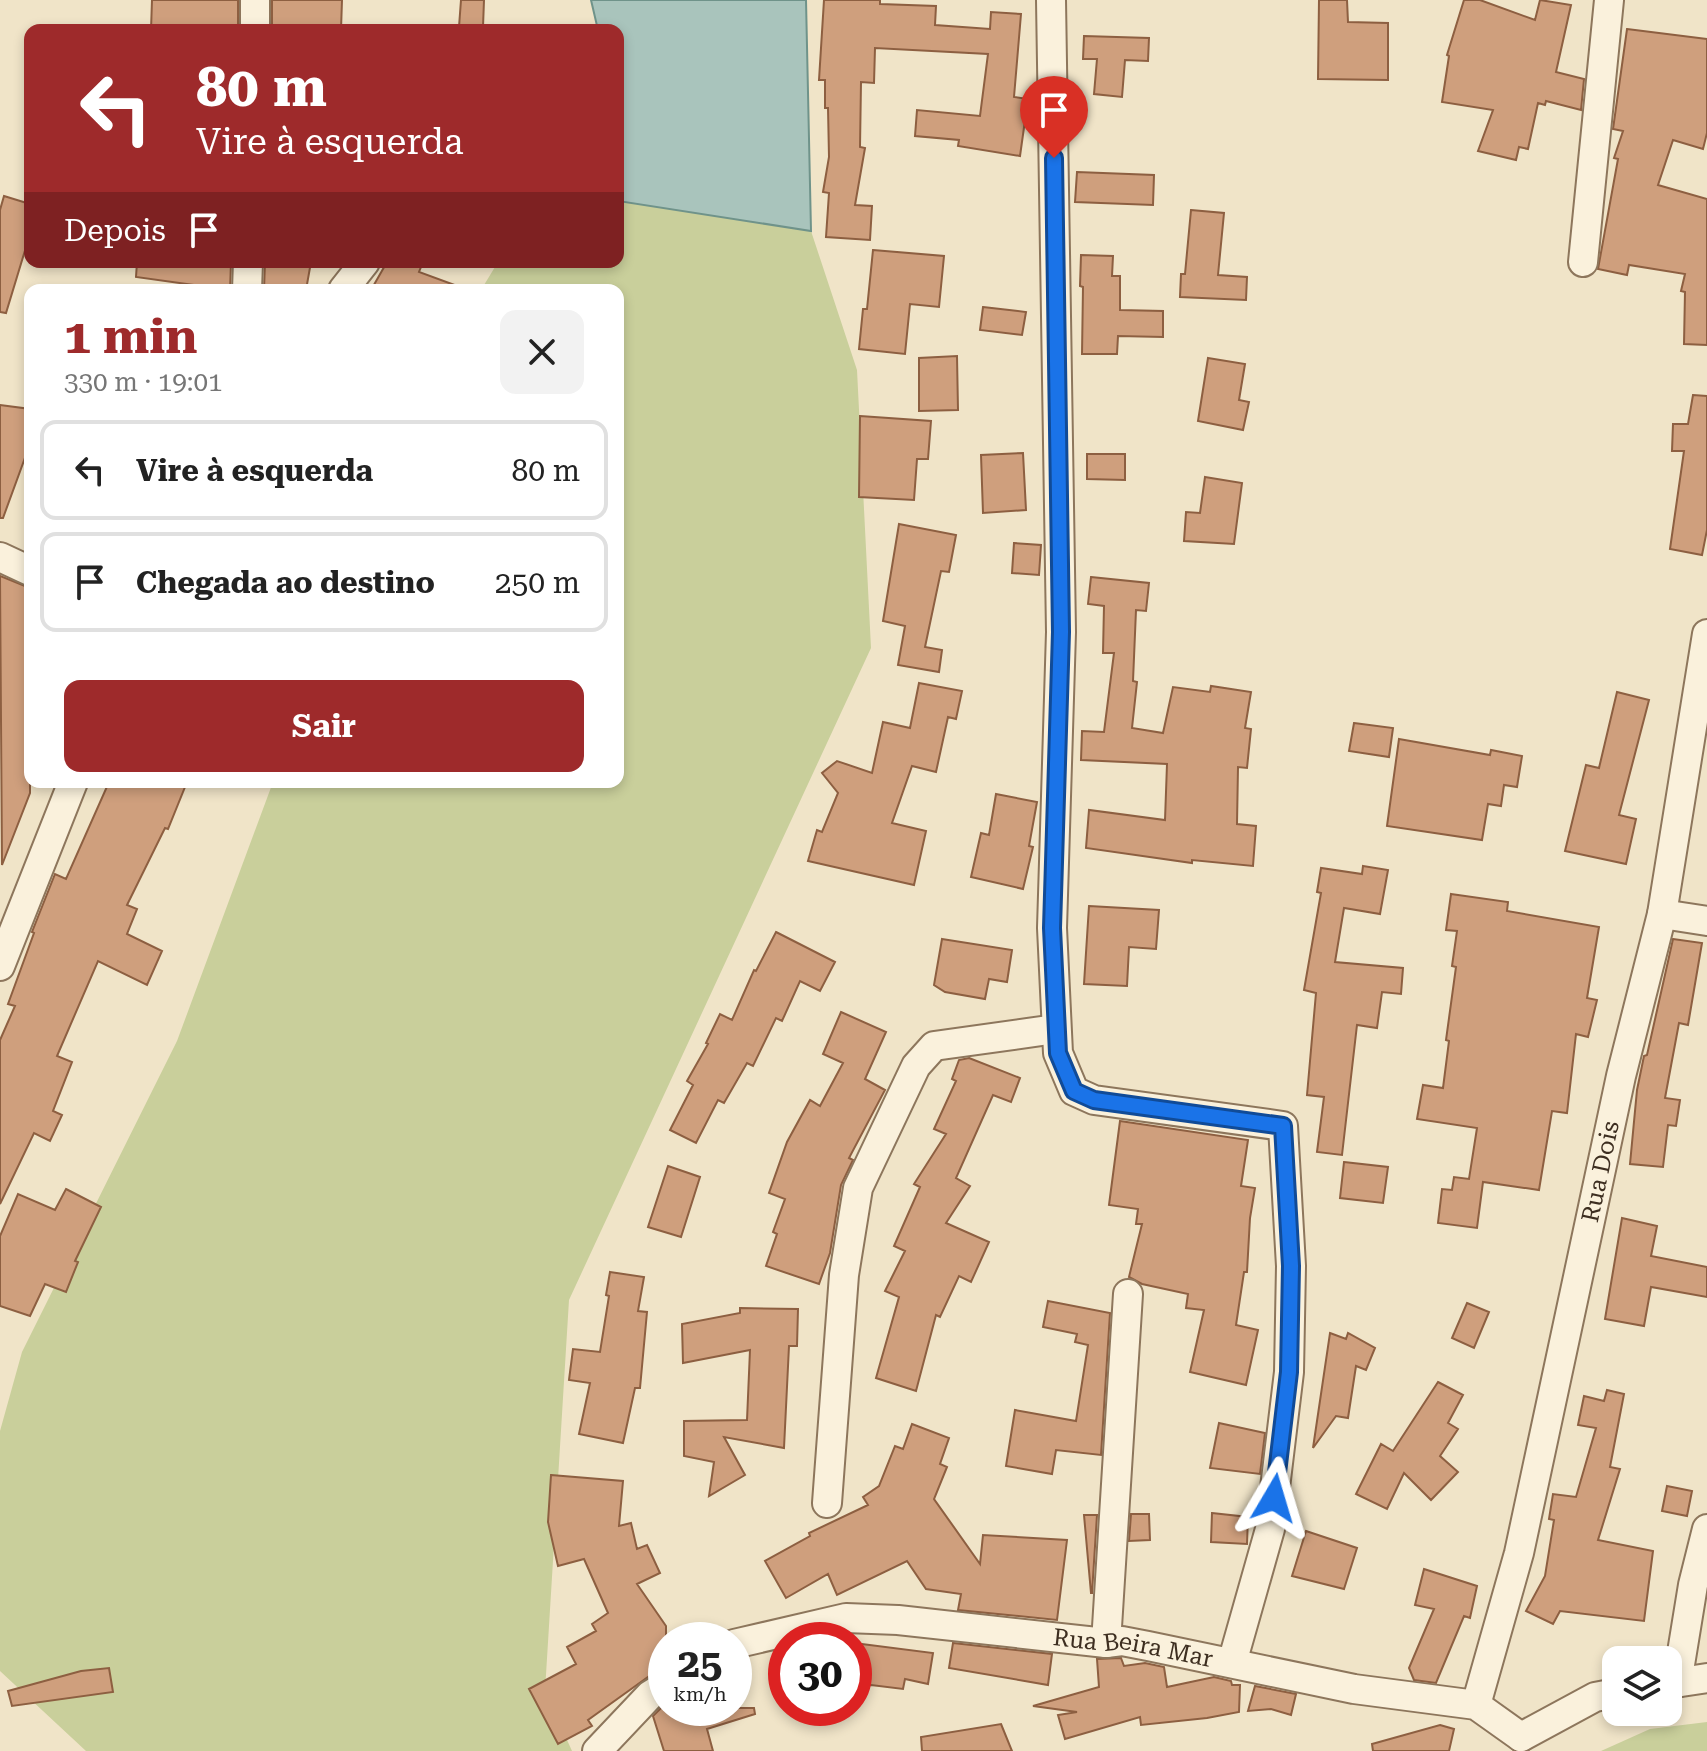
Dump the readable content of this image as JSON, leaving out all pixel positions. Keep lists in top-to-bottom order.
{
  "streets": {
    "street": ["Rua Dois", "Rua Beira Mar"]
  },
  "crossings": [
    ["Rua Dois", "Rua Beira Mar"]
  ],
  "page": {
    "turn": ["80 m", "Vire à esquerda"],
    "then": "Depois",
    "heading": ["1 min", "330 m · 19:01"],
    "list": [
      {
        "name": "Vire à esquerda",
        "value": "80 m"
      },
      {
        "name": "Chegada ao destino",
        "value": "250 m"
      }
    ],
    "buttons": "Sair",
    "speed": "25 km/h",
    "limit": "30"
  }
}
